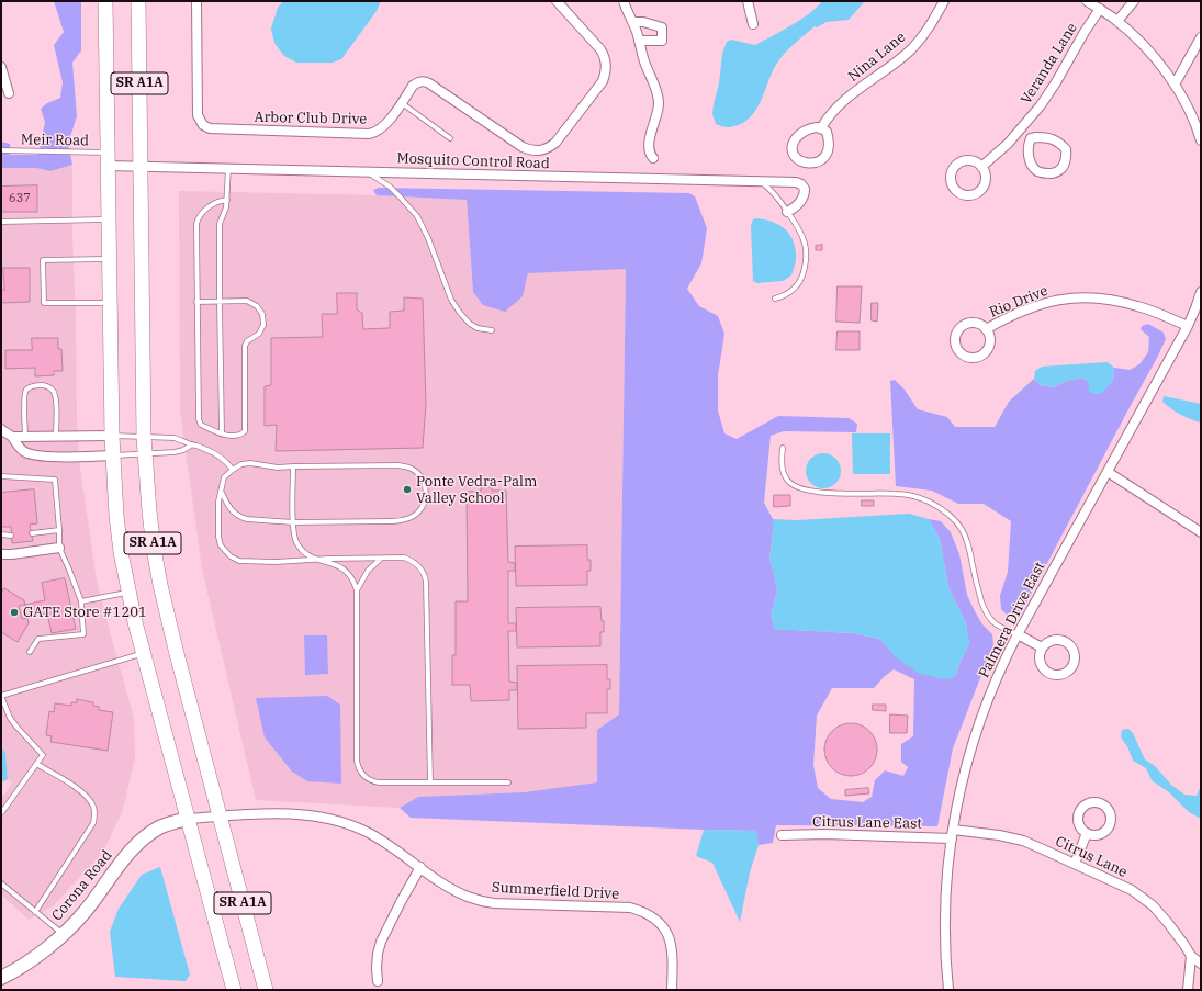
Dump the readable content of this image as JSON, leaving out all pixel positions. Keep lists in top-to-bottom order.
{
  "streets": {
    "main road": ["SR A1A"],
    "street": [
      "Nina Lane",
      "Veranda Lane",
      "Arbor Club Drive",
      "Mosquito Control Road",
      "Rio Drive",
      "Palmera Drive East",
      "Citrus Lane East",
      "Citrus Lane",
      "Corona Road",
      "Summerfield Drive"
    ],
    "lane": ["Meir Road"]
  },
  "crossings": [
    ["SR A1A", "Meir Road"],
    ["SR A1A", "Mosquito Control Road"],
    ["SR A1A", "Corona Road"],
    ["SR A1A", "Summerfield Drive"],
    ["Meir Road", "Mosquito Control Road"],
    ["Rio Drive", "Palmera Drive East"],
    ["Palmera Drive East", "Citrus Lane East"],
    ["Palmera Drive East", "Citrus Lane"],
    ["Citrus Lane East", "Citrus Lane"],
    ["Corona Road", "Summerfield Drive"]
  ],
  "places": ["Ponte Vedra-Palm Valley School", "GATE Store #1201"],
  "house_numbers": ["637"]
}
